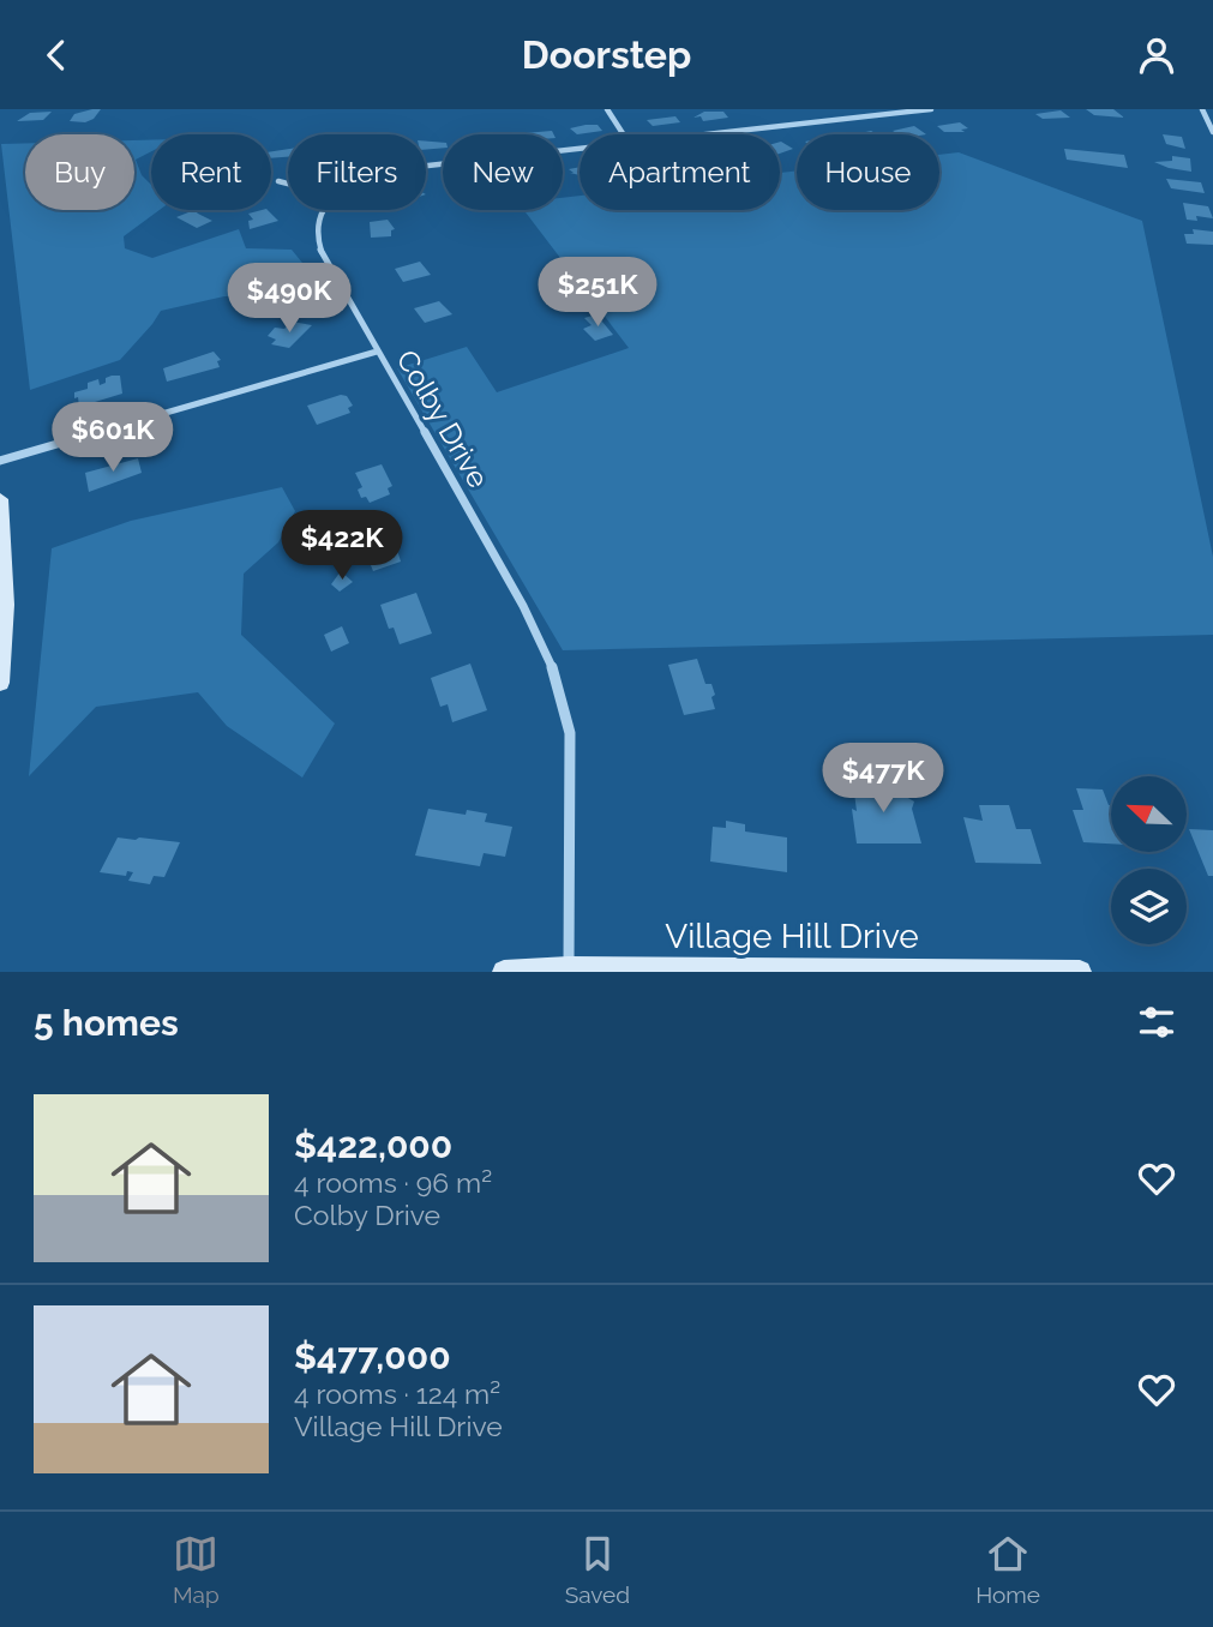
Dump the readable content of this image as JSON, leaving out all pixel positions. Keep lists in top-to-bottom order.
{
  "streets": {
    "street": ["Colby Drive", "Village Hill Drive"]
  },
  "crossings": [
    ["Colby Drive", "Village Hill Drive"]
  ],
  "north": "top left",
  "page": {
    "header": "Doorstep",
    "chip": [
      "Buy",
      "Rent",
      "Filters",
      "New",
      "Apartment",
      "House"
    ],
    "price": [
      "$251K",
      "$490K",
      "$601K",
      "$422K",
      "$477K"
    ],
    "heading": "5 homes",
    "list": [
      {
        "name": "$422,000",
        "note": "4 rooms · 96 m² · Colby Drive"
      },
      {
        "name": "$477,000",
        "note": "4 rooms · 124 m² · Village Hill Drive"
      }
    ],
    "tabs": ["Map", "Saved", "Home"]
  }
}
